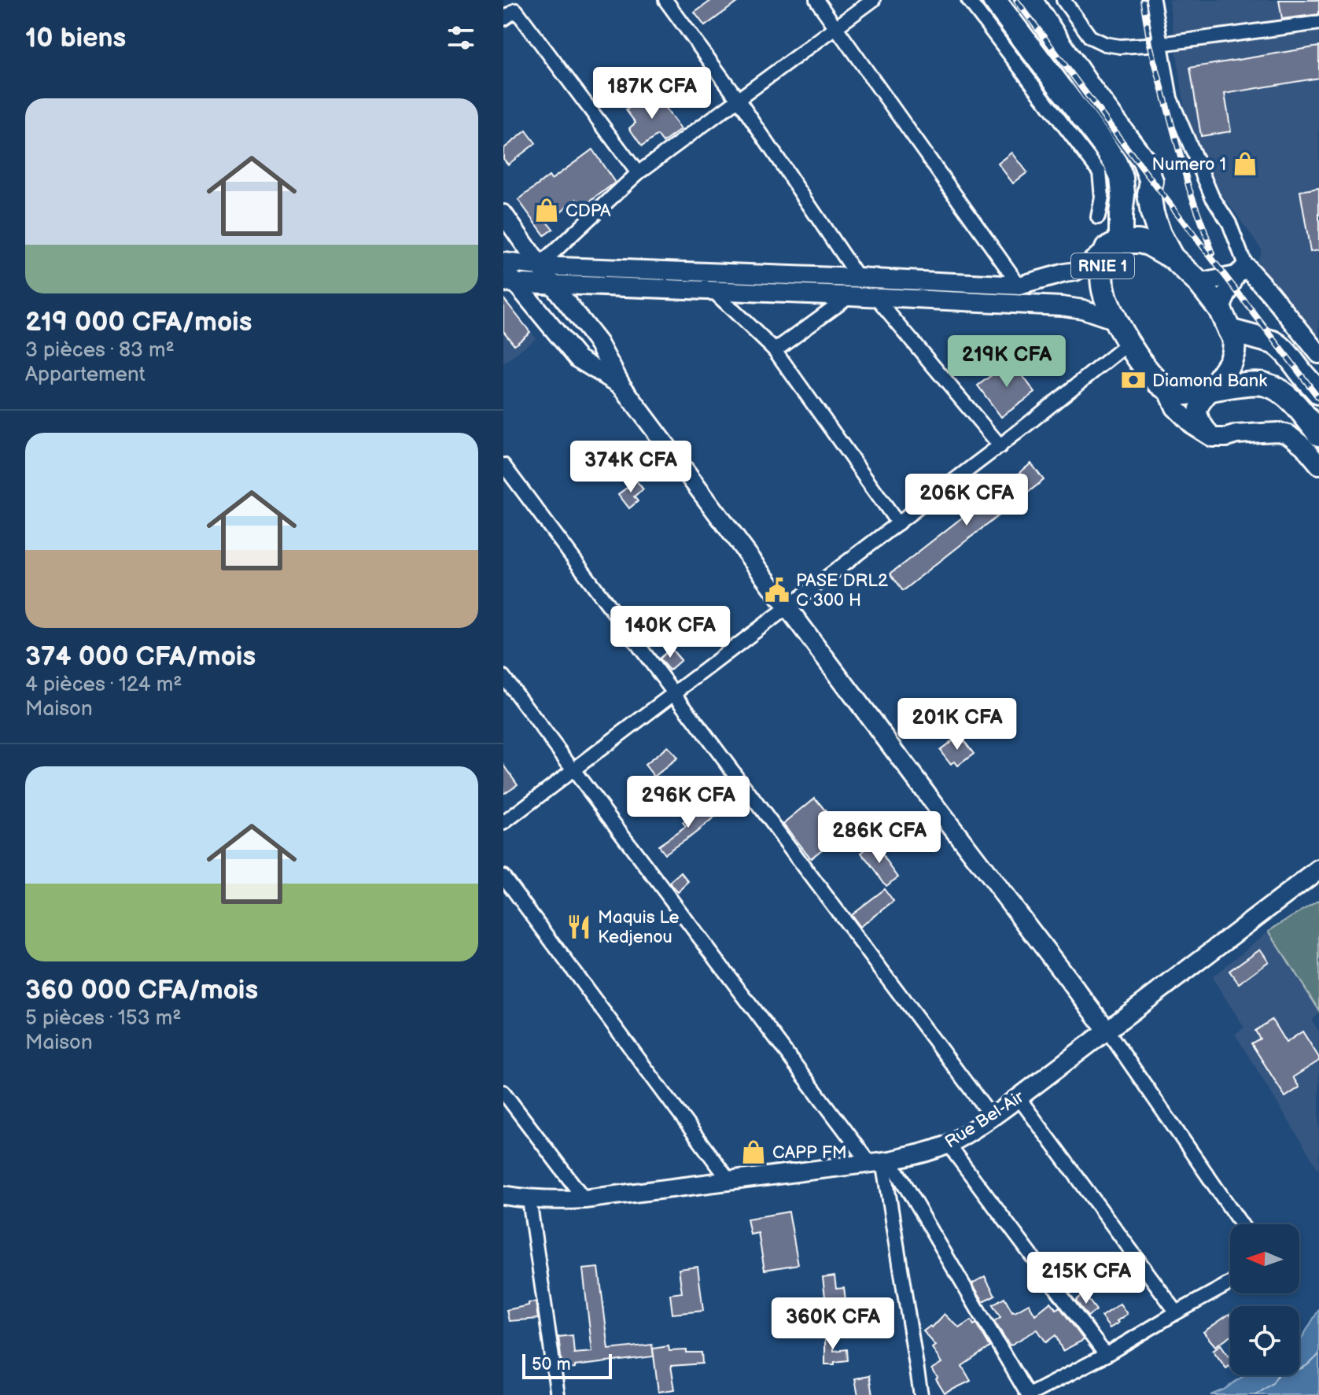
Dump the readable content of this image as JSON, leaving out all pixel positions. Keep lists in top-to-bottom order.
{
  "streets": {
    "highway": ["RNIE 1"],
    "main road": ["Rue Bel-Air"]
  },
  "places": {
    "shop": ["Numero 1", "CDPA", "CAPP FM"],
    "bank": ["Diamond Bank"],
    "public building": ["PASE DRL2 C 300 H"],
    "restaurant": ["Maquis Le Kedjenou"]
  },
  "scale_bar": "50 m",
  "north": "left",
  "page": {
    "heading": "10 biens",
    "price": [
      "187K CFA",
      "219K CFA",
      "374K CFA",
      "206K CFA",
      "140K CFA",
      "201K CFA",
      "296K CFA",
      "286K CFA",
      "215K CFA",
      "360K CFA"
    ],
    "list": [
      {
        "name": "219 000 CFA/mois",
        "note": "3 pièces · 83 m² · Appartement"
      },
      {
        "name": "374 000 CFA/mois",
        "note": "4 pièces · 124 m² · Maison"
      },
      {
        "name": "360 000 CFA/mois",
        "note": "5 pièces · 153 m² · Maison"
      }
    ],
    "scale": "50 m"
  }
}
